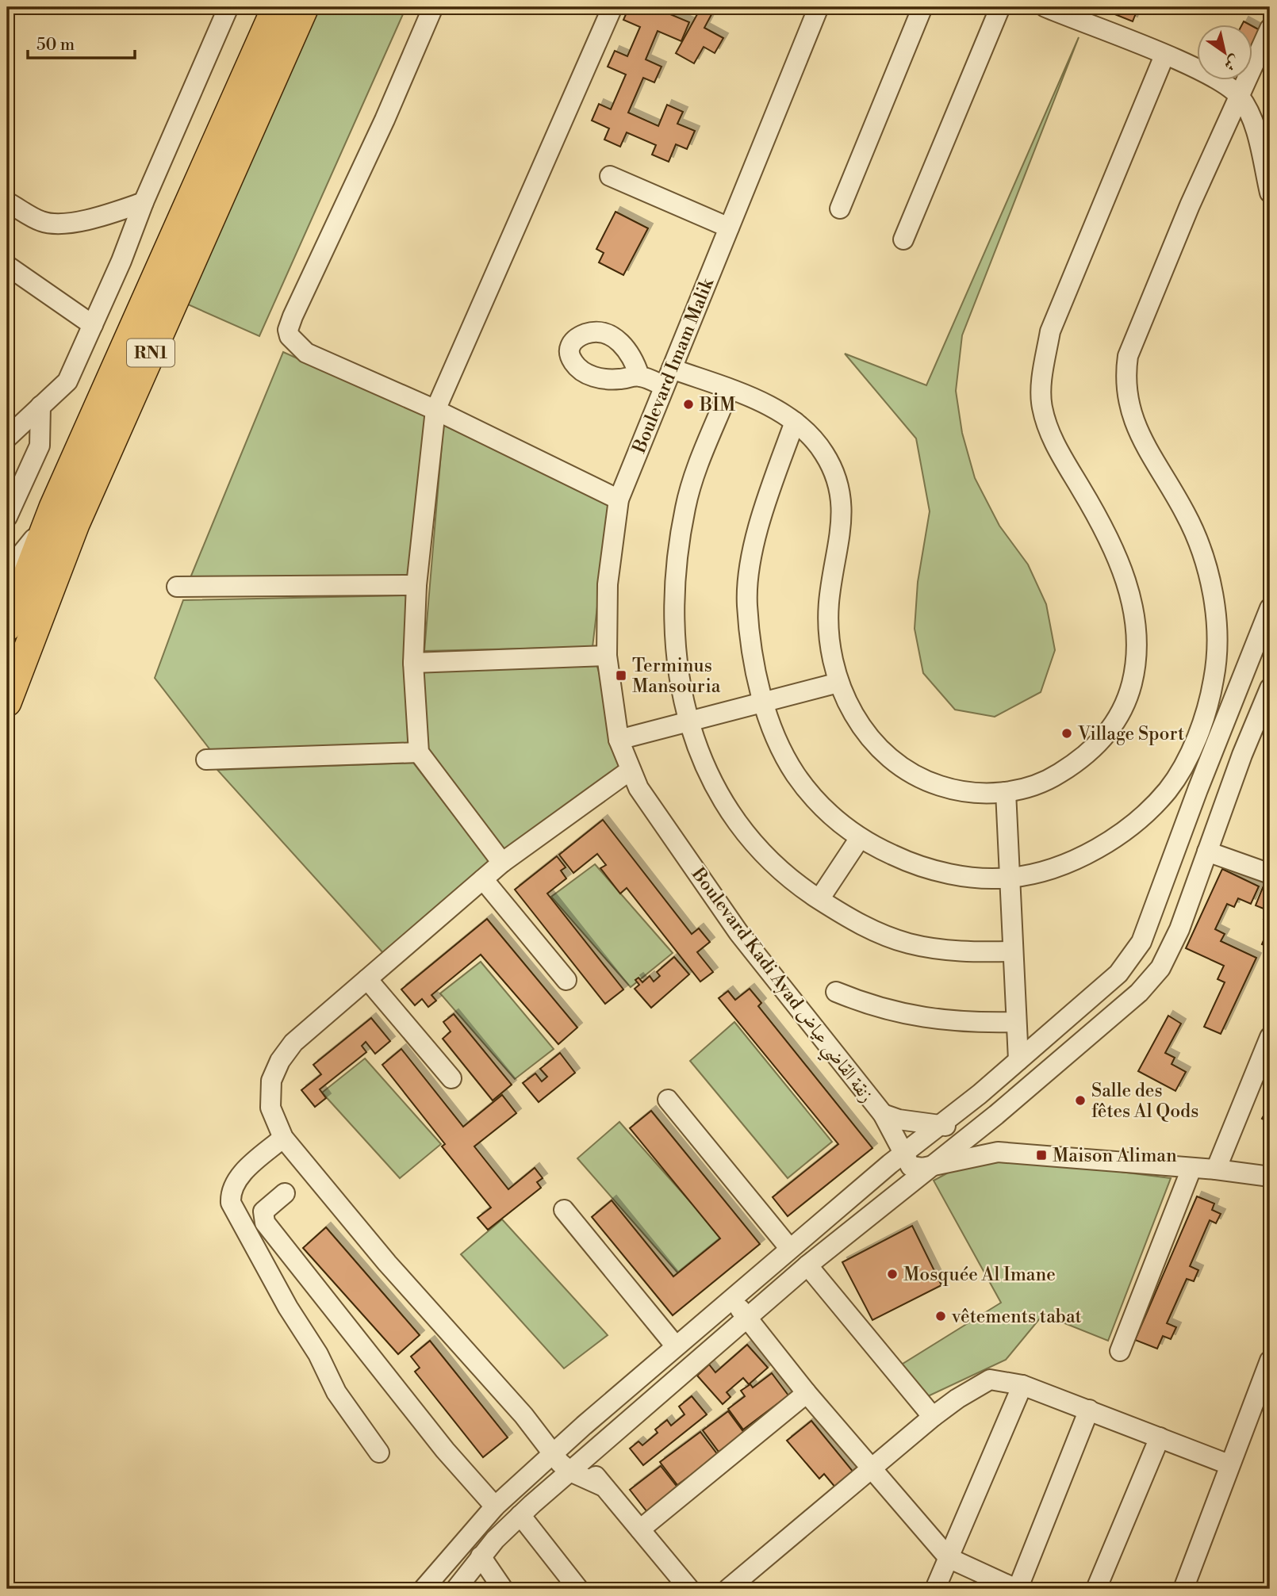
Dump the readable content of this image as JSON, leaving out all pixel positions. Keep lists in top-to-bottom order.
{
  "streets": {
    "highway": ["RN1"],
    "street": ["Boulevard Imam Malik", "Boulevard Kadi Ayad زنقة القاضي عياض"]
  },
  "crossings": [
    ["Boulevard Imam Malik", "Boulevard Kadi Ayad زنقة القاضي عياض"]
  ],
  "places": {
    "other": [
      "BİM",
      "Village Sport",
      "Salle des fêtes Al Qods",
      "Mosquée Al Imane",
      "vêtements tabat"
    ],
    "transit": ["Terminus Mansouria", "Maison Aliman"]
  },
  "scale_bar": "50 m",
  "north": "bottom right"
}
